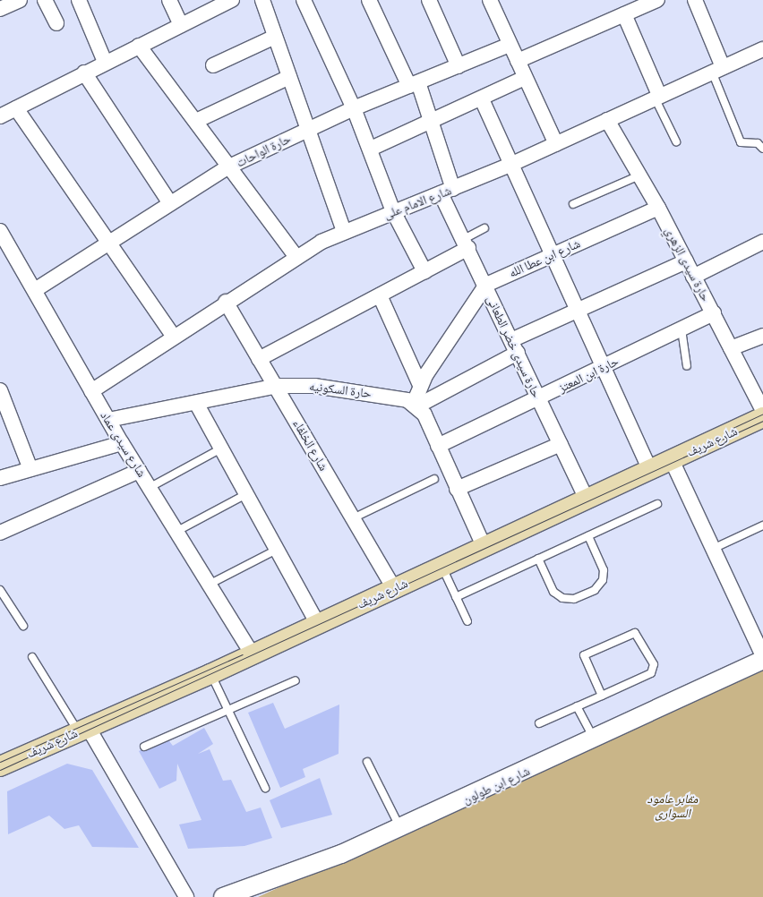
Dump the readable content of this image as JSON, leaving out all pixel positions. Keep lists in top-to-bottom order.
{
  "streets": {
    "main road": ["شارع شريف"],
    "street": [
      "حارة الواحات",
      "شارع الامام على",
      "شارع ابن عطا الله",
      "حارة سيدى الزهري",
      "حارة سيدى خضر الطعانى",
      "حارة ابن المعتز",
      "حارة السكونيه",
      "شارع سيدى عماد",
      "شارع الخلفاء",
      "شارع ابن طولون"
    ]
  },
  "crossings": [
    ["حارة الواحات", "حارة سيدى خضر الطعانى"],
    ["حارة الواحات", "شارع سيدى عماد"],
    ["شارع الامام على", "حارة سيدى الزهري"],
    ["شارع الامام على", "حارة سيدى خضر الطعانى"],
    ["شارع الامام على", "شارع سيدى عماد"],
    ["شارع الامام على", "شارع الخلفاء"],
    ["شارع ابن عطا الله", "حارة سيدى الزهري"],
    ["شارع ابن عطا الله", "حارة سيدى خضر الطعانى"],
    ["حارة سيدى الزهري", "حارة ابن المعتز"],
    ["حارة سيدى خضر الطعانى", "حارة ابن المعتز"],
    ["حارة سيدى خضر الطعانى", "شارع شريف"],
    ["حارة السكونيه", "شارع سيدى عماد"],
    ["حارة السكونيه", "شارع الخلفاء"],
    ["شارع شريف", "شارع سيدى عماد"],
    ["شارع شريف", "شارع الخلفاء"]
  ],
  "parks": ["مقابر عامود السوارى"]
}
